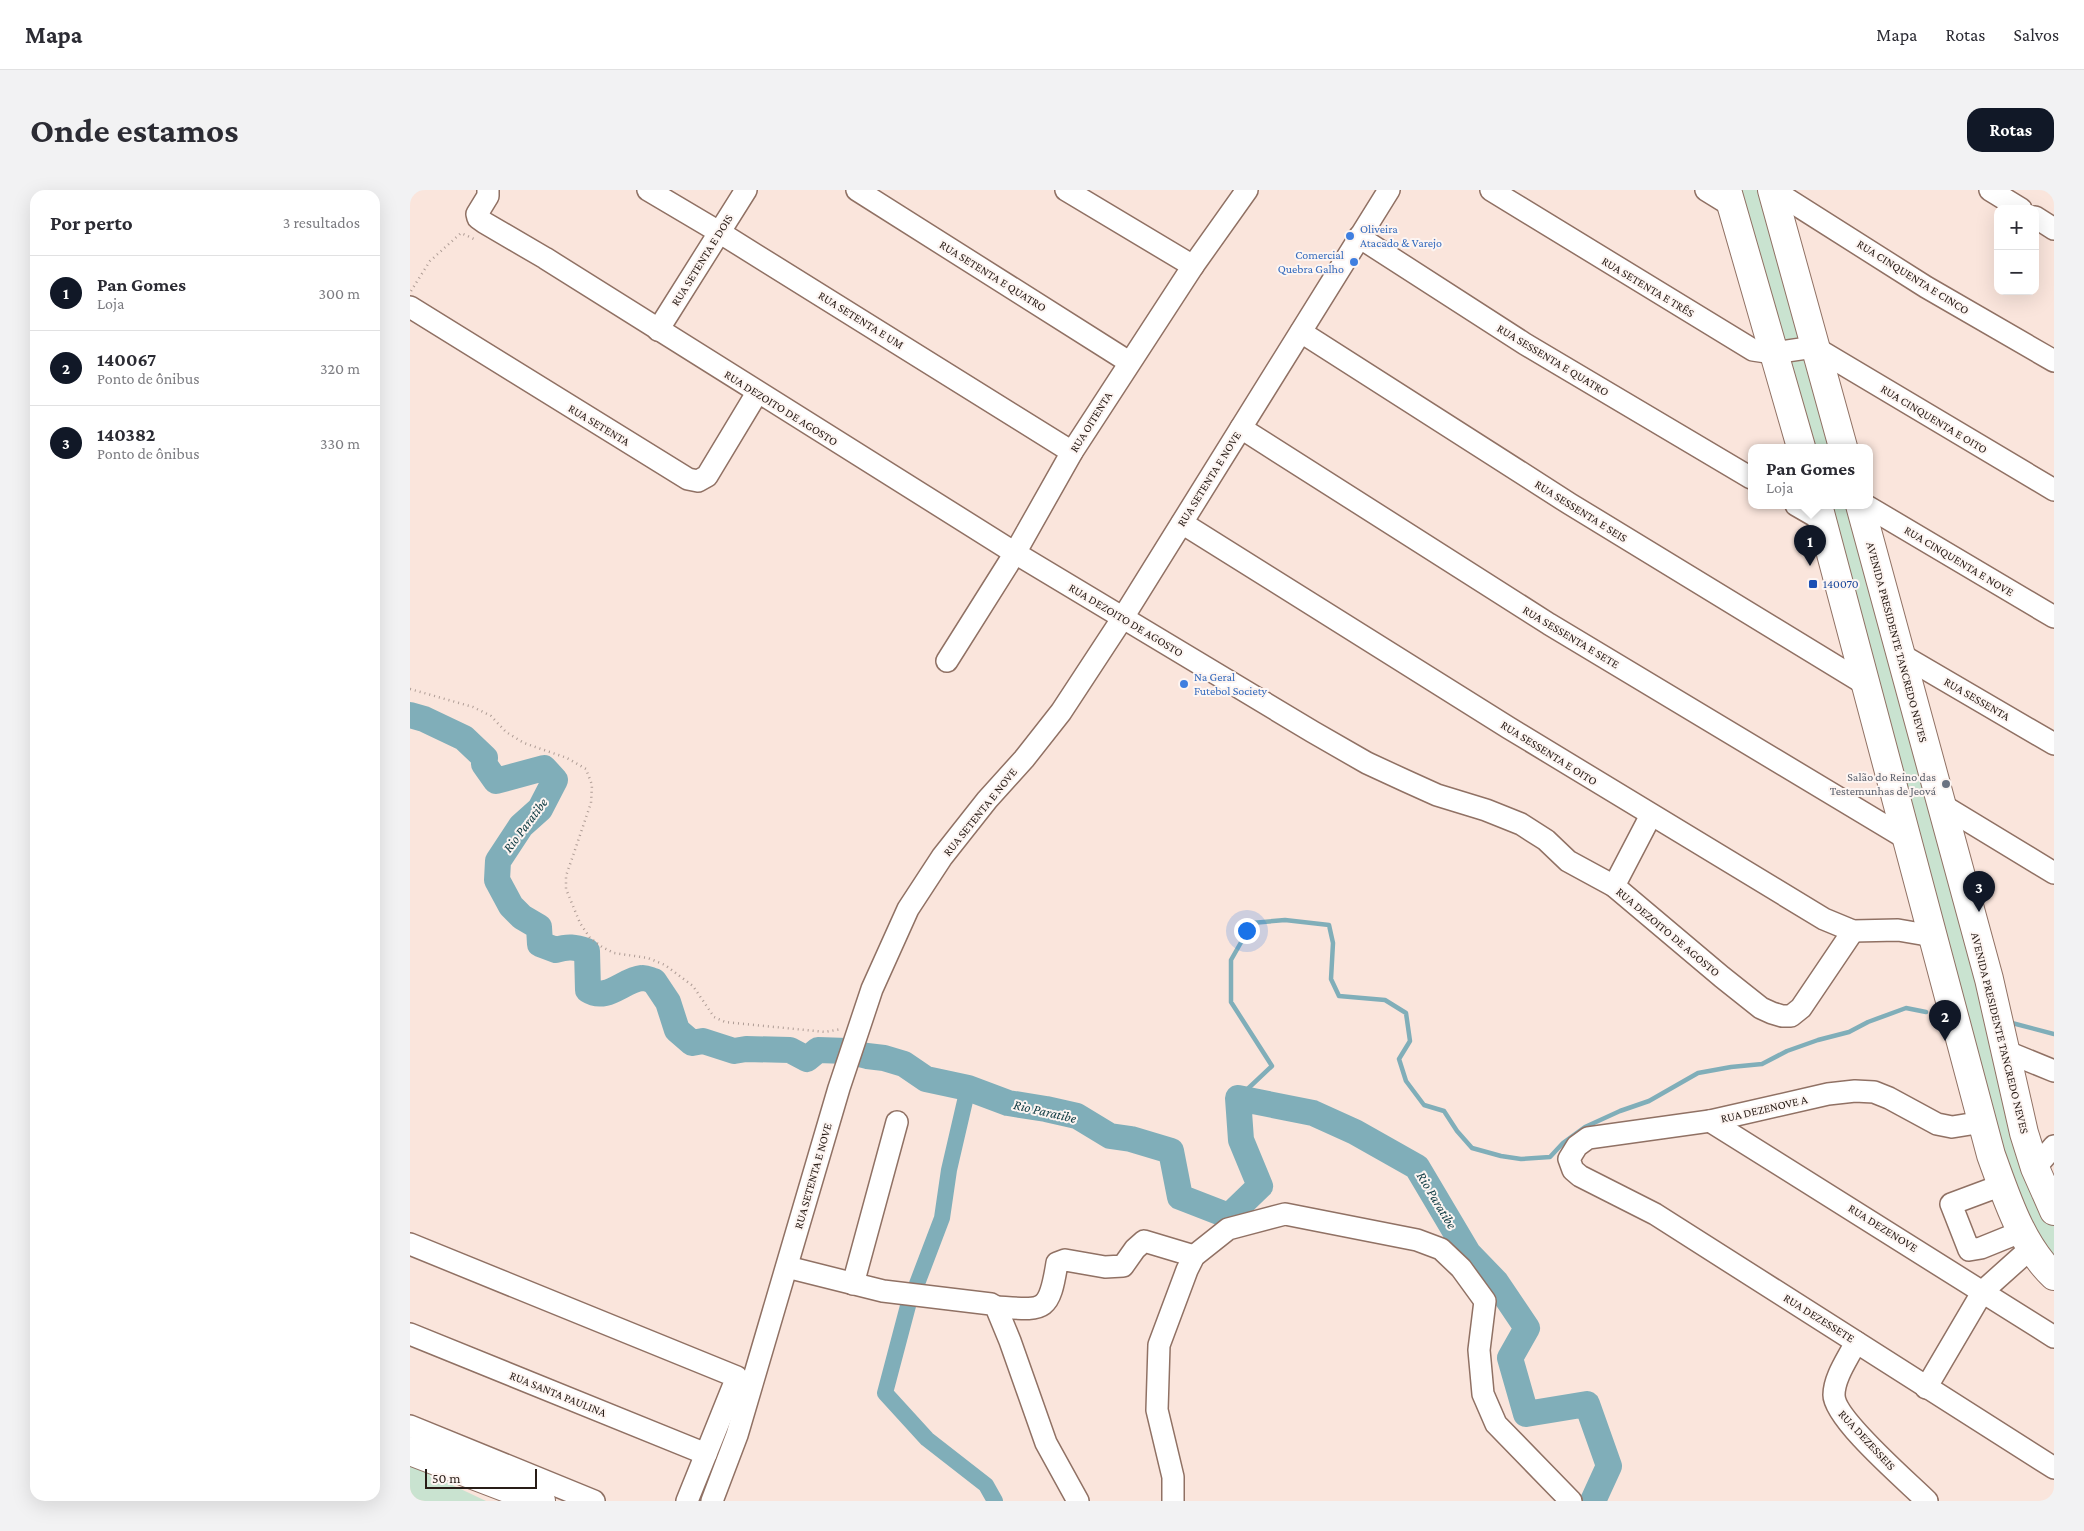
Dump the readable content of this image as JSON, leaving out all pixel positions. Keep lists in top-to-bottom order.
{
  "streets": {
    "main road": ["AVENIDA PRESIDENTE TANCREDO NEVES"],
    "street": [
      "RUA SETENTA E DOIS",
      "RUA SETENTA E QUATRO",
      "RUA CINQUENTA E CINCO",
      "RUA SETENTA E TRÊS",
      "RUA SETENTA E UM",
      "RUA SESSENTA E QUATRO",
      "RUA DEZOITO DE AGOSTO",
      "RUA CINQUENTA E OITO",
      "RUA OITENTA",
      "RUA SETENTA",
      "RUA SETENTA E NOVE",
      "RUA SESSENTA E SEIS",
      "RUA CINQUENTA E NOVE",
      "RUA SESSENTA E SETE",
      "RUA SESSENTA",
      "RUA SESSENTA E OITO",
      "RUA DEZENOVE A",
      "RUA DEZENOVE",
      "RUA DEZESSETE",
      "RUA SANTA PAULINA",
      "RUA DEZESSEIS"
    ]
  },
  "crossings": [
    ["RUA SETENTA E DOIS", "RUA SETENTA E UM"],
    ["RUA SETENTA E DOIS", "RUA DEZOITO DE AGOSTO"],
    ["RUA SETENTA E QUATRO", "RUA OITENTA"],
    ["RUA SETENTA E TRÊS", "RUA CINQUENTA E OITO"],
    ["RUA SETENTA E UM", "RUA OITENTA"],
    ["RUA SESSENTA E QUATRO", "RUA SETENTA E NOVE"],
    ["RUA DEZOITO DE AGOSTO", "RUA OITENTA"],
    ["RUA DEZOITO DE AGOSTO", "RUA SETENTA"],
    ["RUA DEZOITO DE AGOSTO", "RUA SETENTA E NOVE"],
    ["RUA DEZOITO DE AGOSTO", "RUA SESSENTA E OITO"],
    ["RUA SETENTA E NOVE", "RUA SESSENTA E SEIS"],
    ["RUA SETENTA E NOVE", "RUA SESSENTA E SETE"],
    ["RUA SETENTA E NOVE", "RUA SESSENTA E OITO"],
    ["AVENIDA PRESIDENTE TANCREDO NEVES", "RUA SESSENTA"],
    ["RUA DEZENOVE A", "RUA DEZENOVE"],
    ["RUA DEZENOVE A", "RUA DEZESSETE"],
    ["RUA DEZESSETE", "RUA DEZESSEIS"]
  ],
  "water": ["Rio Paratibe"],
  "places": {
    "other": [
      "Oliveira Atacado & Varejo",
      "Comercial Quebra Galho",
      "Na Geral Futebol Society",
      "Salão do Reino das Testemunhas de Jeová"
    ],
    "transit": ["140070"]
  },
  "scale_bar": "50 m",
  "page": {
    "header": "Mapa",
    "nav": ["Mapa", "Rotas", "Salvos"],
    "buttons": "Rotas",
    "title": "Onde estamos",
    "heading": ["Por perto", "3 resultados"],
    "map_buttons": ["+", "−"],
    "list": [
      {
        "mark": "1",
        "name": "Pan Gomes",
        "note": "Loja",
        "value": "300 m"
      },
      {
        "mark": "2",
        "name": "140067",
        "note": "Ponto de ônibus",
        "value": "320 m"
      },
      {
        "mark": "3",
        "name": "140382",
        "note": "Ponto de ônibus",
        "value": "330 m"
      }
    ],
    "popup": ["Pan Gomes", "Loja"],
    "pins": ["1", "3", "2"],
    "scale": "50 m"
  }
}
